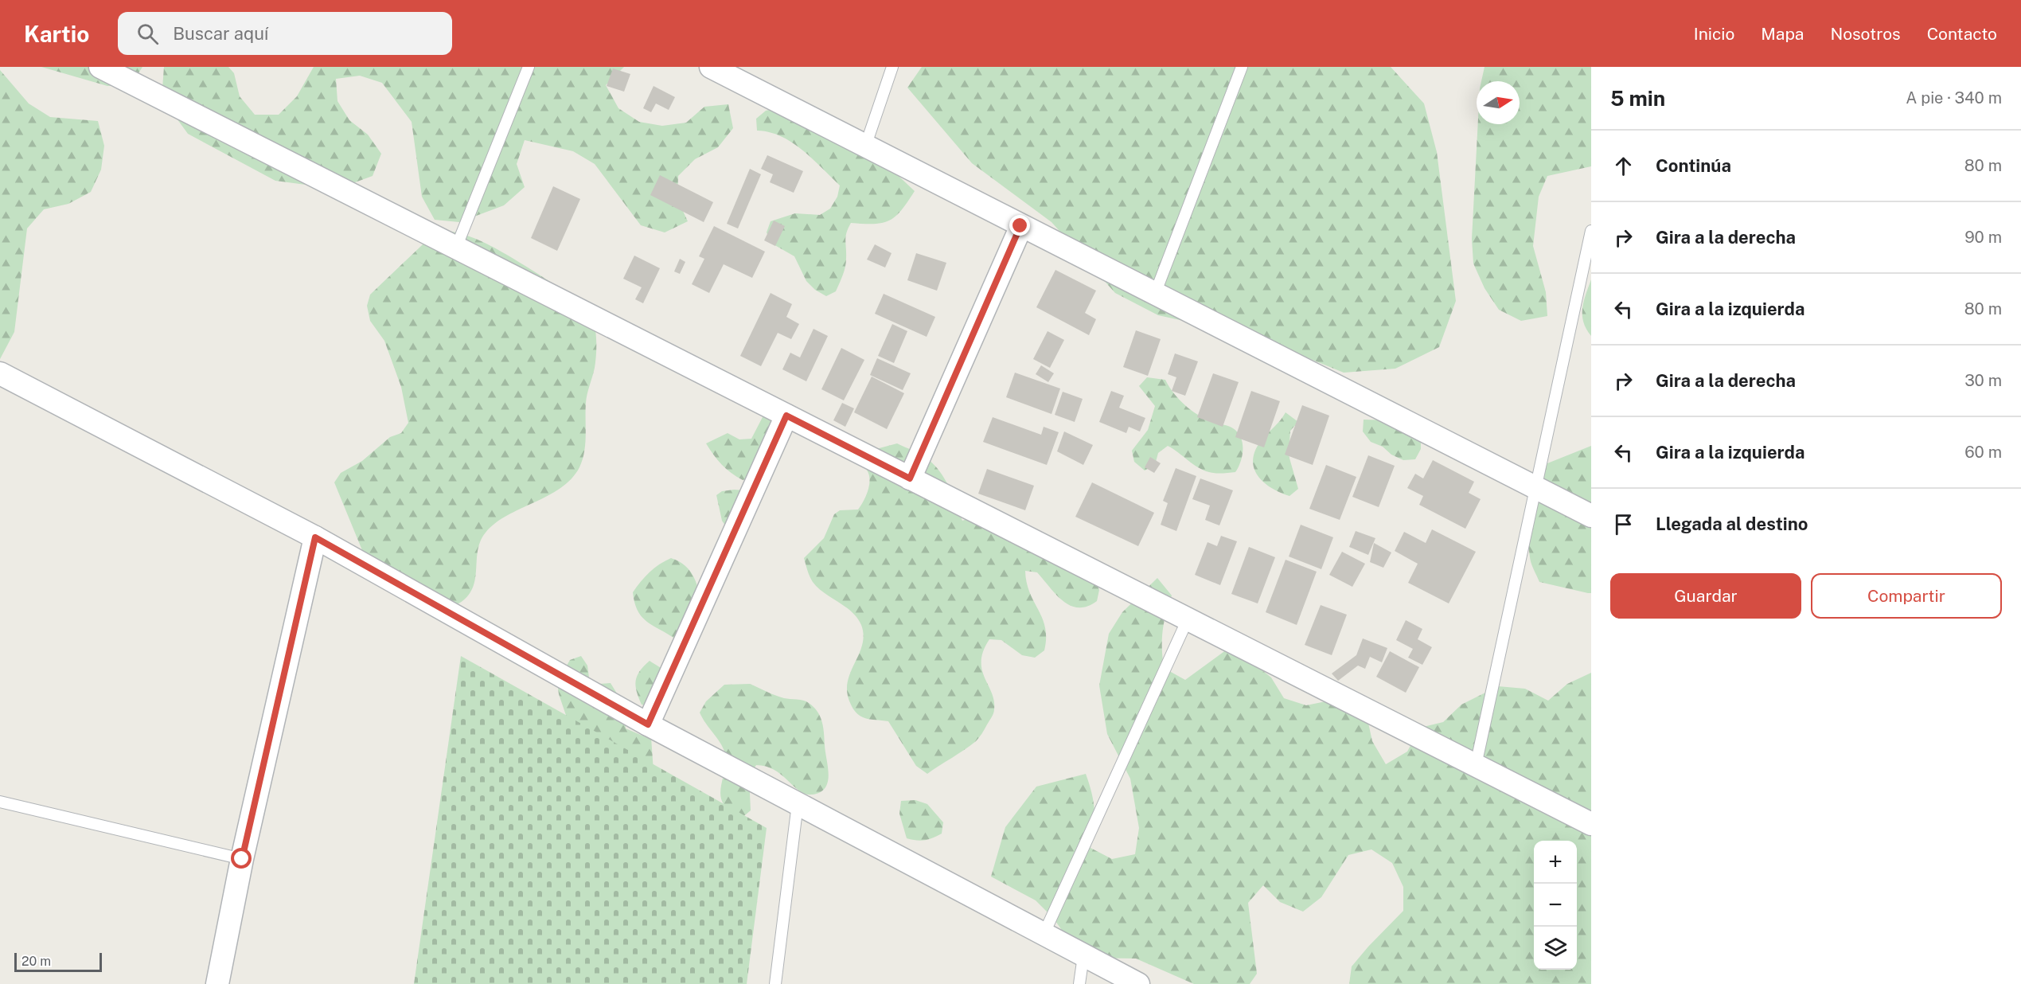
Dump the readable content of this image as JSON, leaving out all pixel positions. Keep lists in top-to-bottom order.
{
  "scale_bar": "20 m",
  "north": "right",
  "page": {
    "header": "Kartio",
    "search": "Buscar aquí",
    "nav": [
      "Inicio",
      "Mapa",
      "Nosotros",
      "Contacto"
    ],
    "heading": ["5 min", "A pie · 340 m"],
    "list": [
      ["Continúa", "80 m"],
      ["Gira a la derecha", "90 m"],
      ["Gira a la izquierda", "80 m"],
      ["Gira a la derecha", "30 m"],
      ["Gira a la izquierda", "60 m"],
      "Llegada al destino"
    ],
    "buttons": ["Guardar", "Compartir"],
    "map_buttons": ["+", "−"],
    "scale": "20 m"
  }
}
